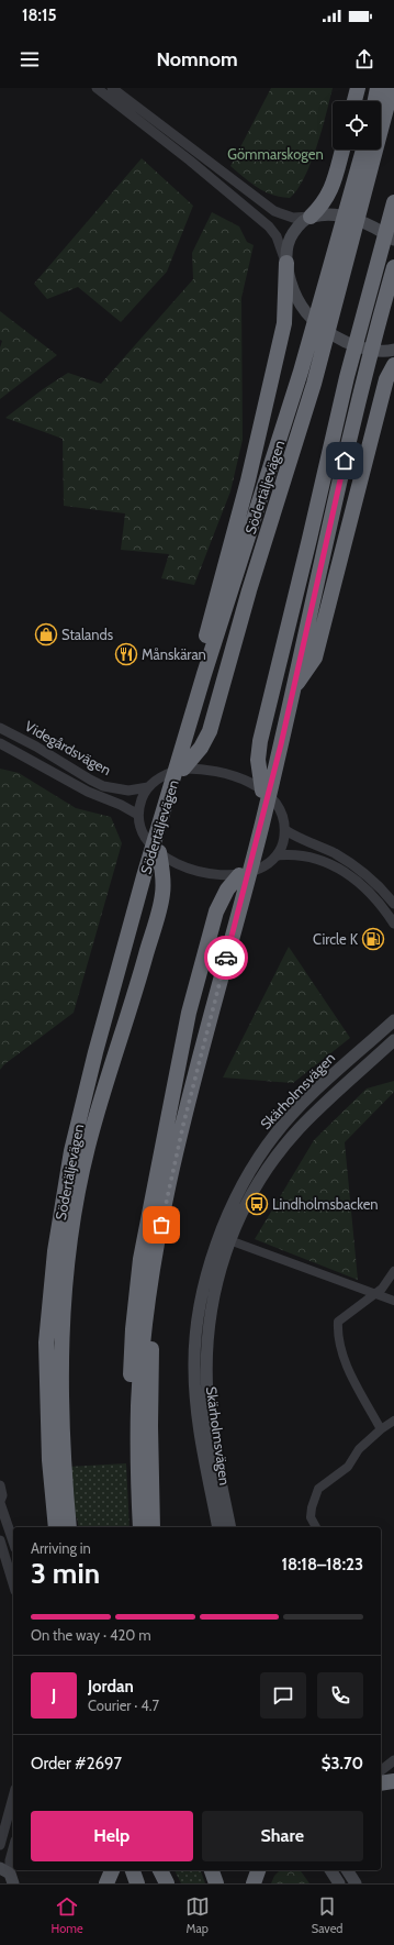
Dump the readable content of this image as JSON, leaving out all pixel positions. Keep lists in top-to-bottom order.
{
  "streets": {
    "highway": ["Södertäljevägen"],
    "main road": ["Skärholmsvägen"],
    "street": ["Videgårdsvägen"]
  },
  "parks": ["Gömmarskogen"],
  "places": {
    "shop": ["Stalands"],
    "restaurant": ["Månskäran"],
    "fuel station": ["Circle K"],
    "bus stop": ["Lindholmsbacken"]
  },
  "page": {
    "status": "18:15",
    "header": "Nomnom",
    "heading": ["3 min", "Arriving in", "18:18–18:23"],
    "panel": [
      "Jordan",
      "Courier · 4.7",
      "Order #2697",
      "$3.70"
    ],
    "bar": "On the way · 420 m",
    "round": "J",
    "buttons": ["Help", "Share"],
    "tabs": ["Home", "Map", "Saved"]
  }
}
